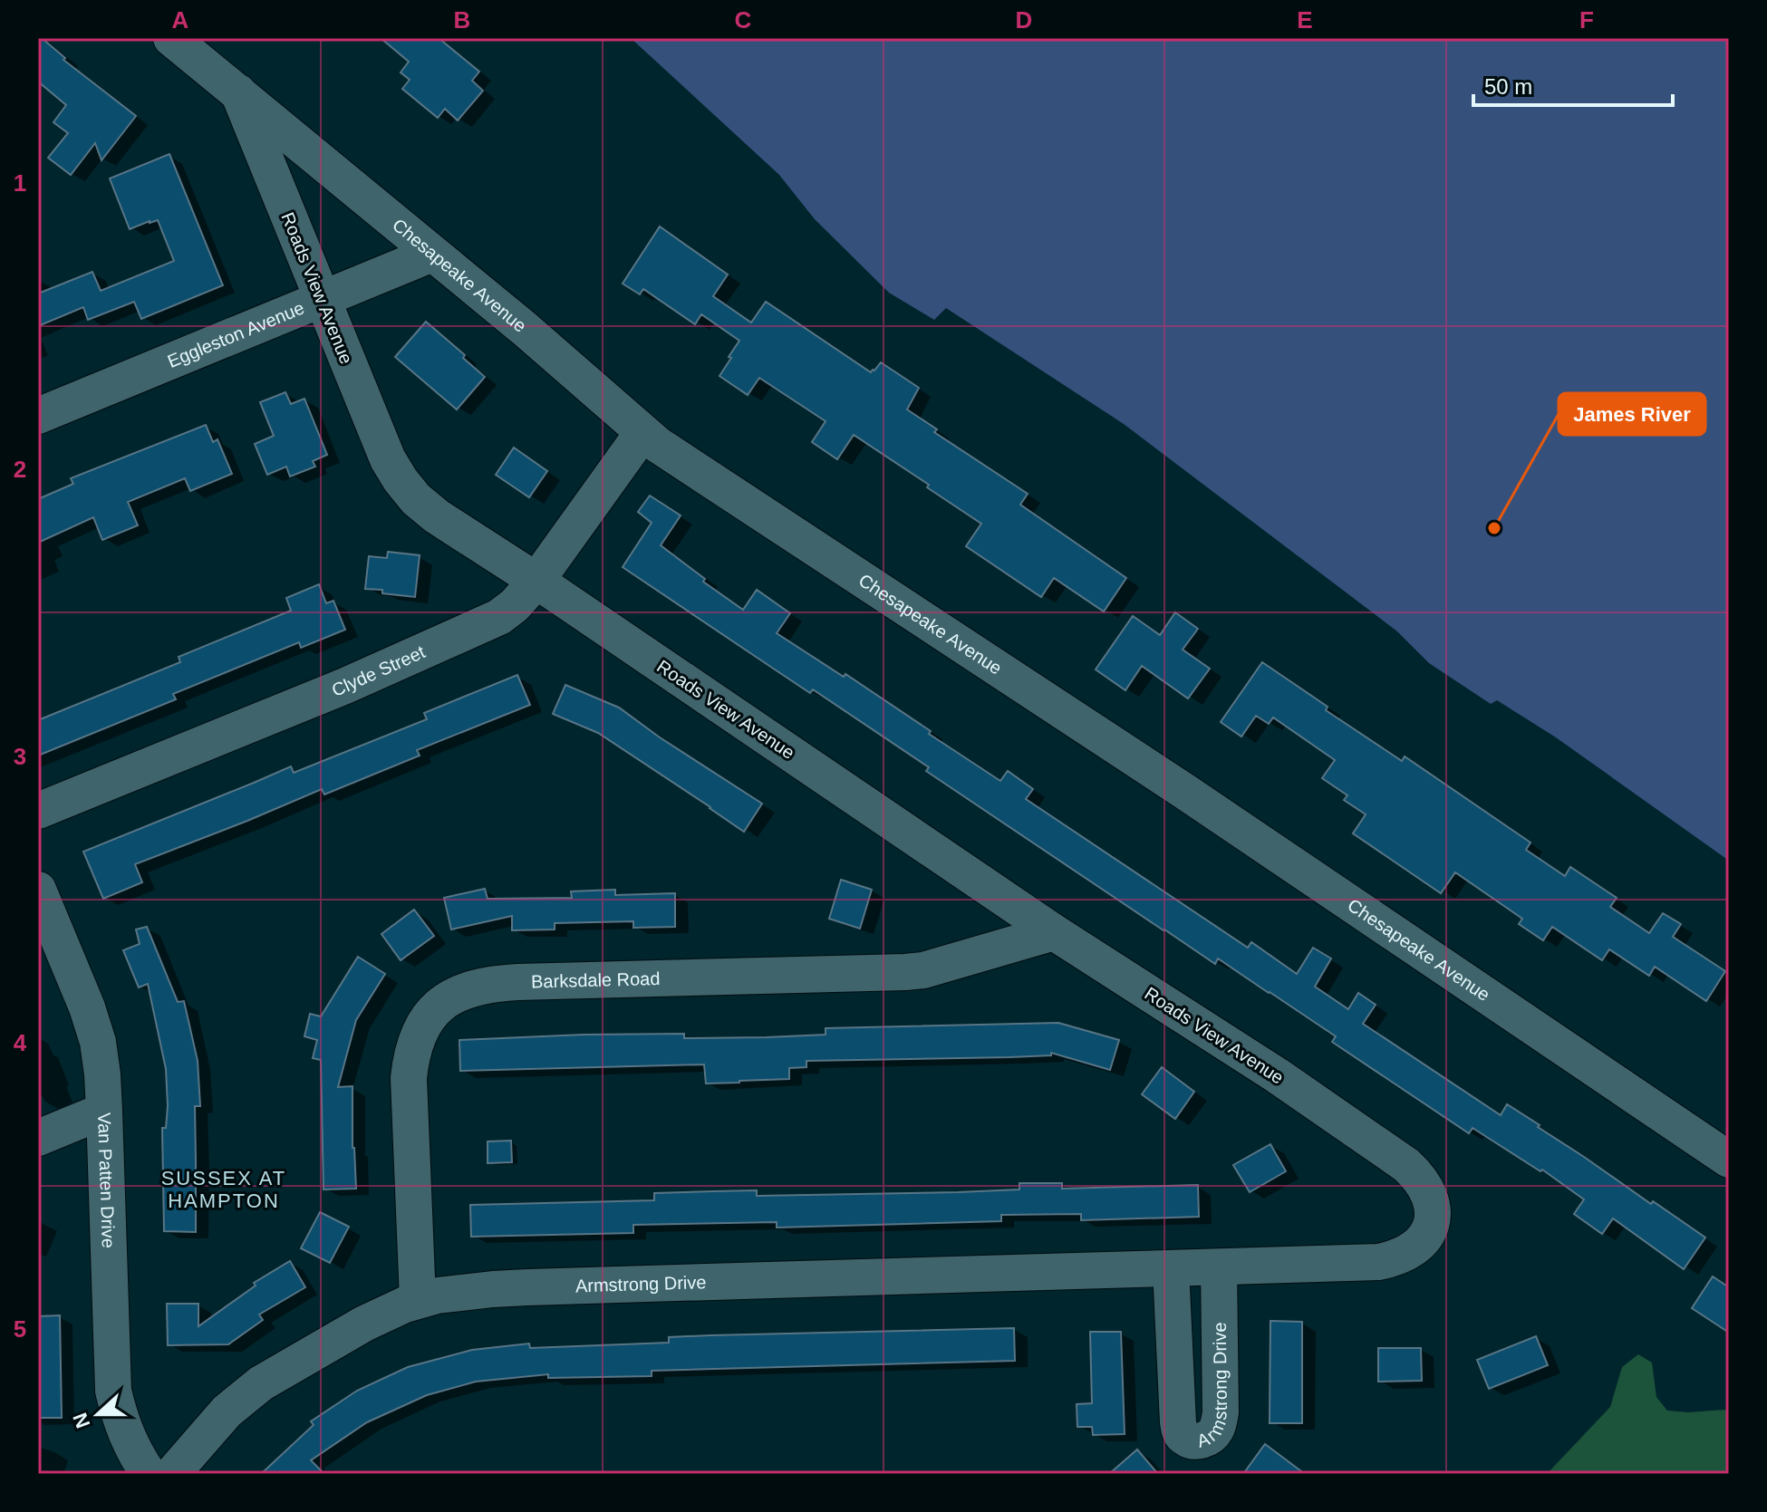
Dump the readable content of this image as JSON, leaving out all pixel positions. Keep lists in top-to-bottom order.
{
  "streets": {
    "street": [
      "Chesapeake Avenue",
      "Roads View Avenue",
      "Eggleston Avenue",
      "Clyde Street",
      "Barksdale Road",
      "Van Patten Drive",
      "Armstrong Drive"
    ]
  },
  "crossings": [
    ["Chesapeake Avenue", "Roads View Avenue"],
    ["Chesapeake Avenue", "Eggleston Avenue"],
    ["Chesapeake Avenue", "Clyde Street"],
    ["Roads View Avenue", "Eggleston Avenue"],
    ["Roads View Avenue", "Clyde Street"],
    ["Roads View Avenue", "Barksdale Road"],
    ["Roads View Avenue", "Armstrong Drive"],
    ["Barksdale Road", "Armstrong Drive"]
  ],
  "districts": ["SUSSEX AT HAMPTON"],
  "places": ["James River"],
  "scale_bar": "50 m",
  "north": "left",
  "grid": {
    "columns": [
      "A",
      "B",
      "C",
      "D",
      "E",
      "F"
    ],
    "rows": [
      "1",
      "2",
      "3",
      "4",
      "5"
    ]
  }
}
